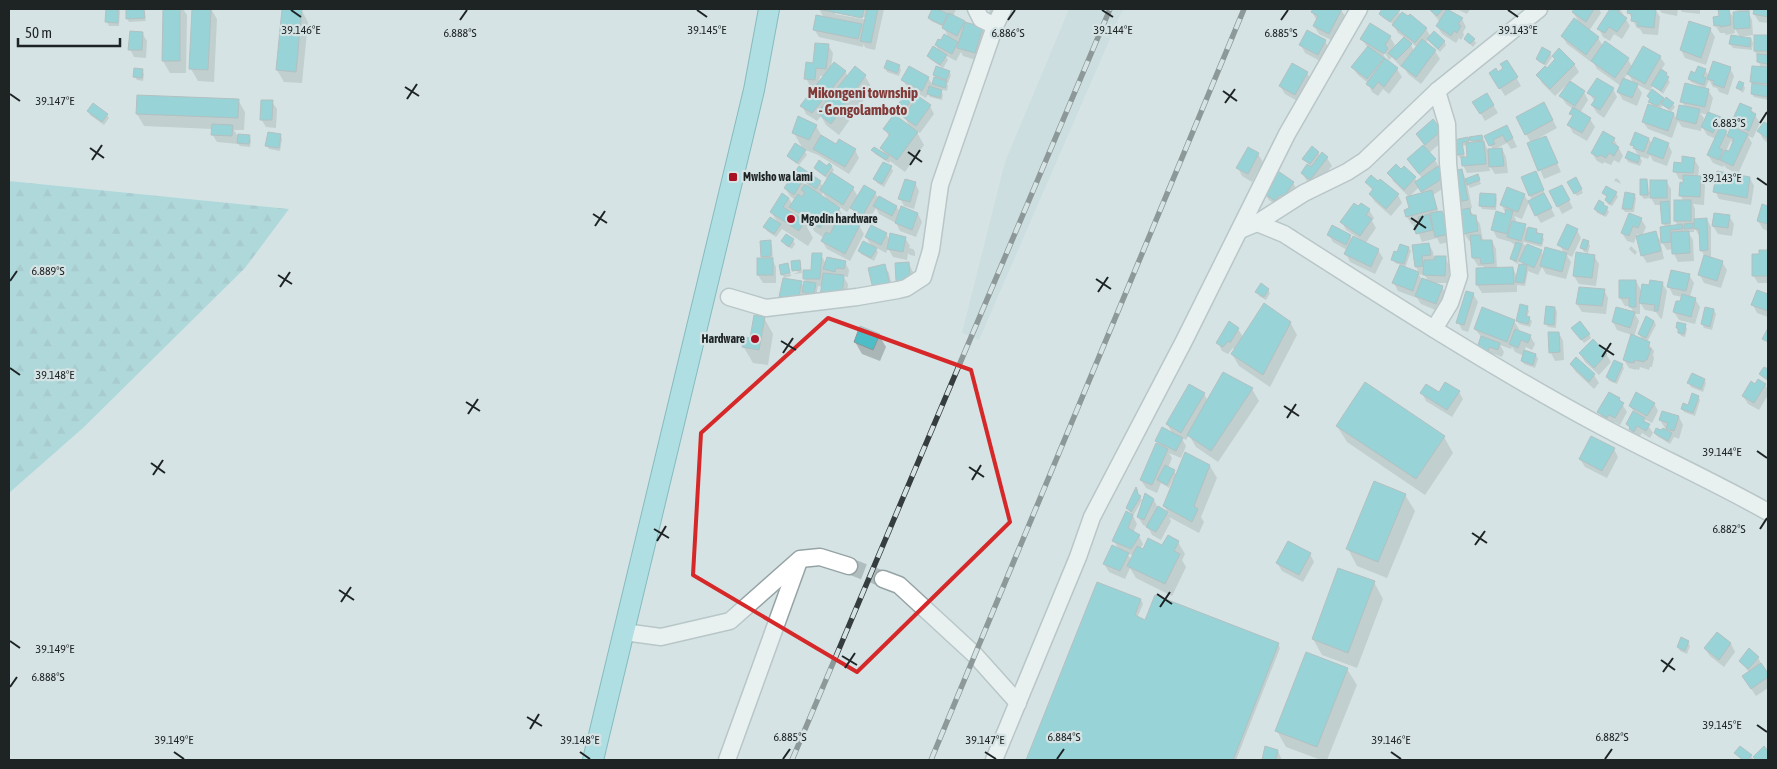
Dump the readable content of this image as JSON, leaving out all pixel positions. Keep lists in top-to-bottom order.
{
  "districts": ["Mikongeni township - Gongolamboto"],
  "places": {
    "transit": ["Mwisho wa lami"],
    "other": ["Mgodin hardware", "Hardware"]
  },
  "scale_bar": "50 m",
  "coordinates": [
    "39.145°E",
    "39.144°E",
    "39.143°E",
    "39.146°E",
    "6.888°S",
    "6.886°S",
    "6.885°S",
    "39.147°E",
    "6.883°S",
    "6.889°S",
    "39.148°E",
    "6.882°S",
    "39.149°E",
    "6.884°S"
  ]
}
